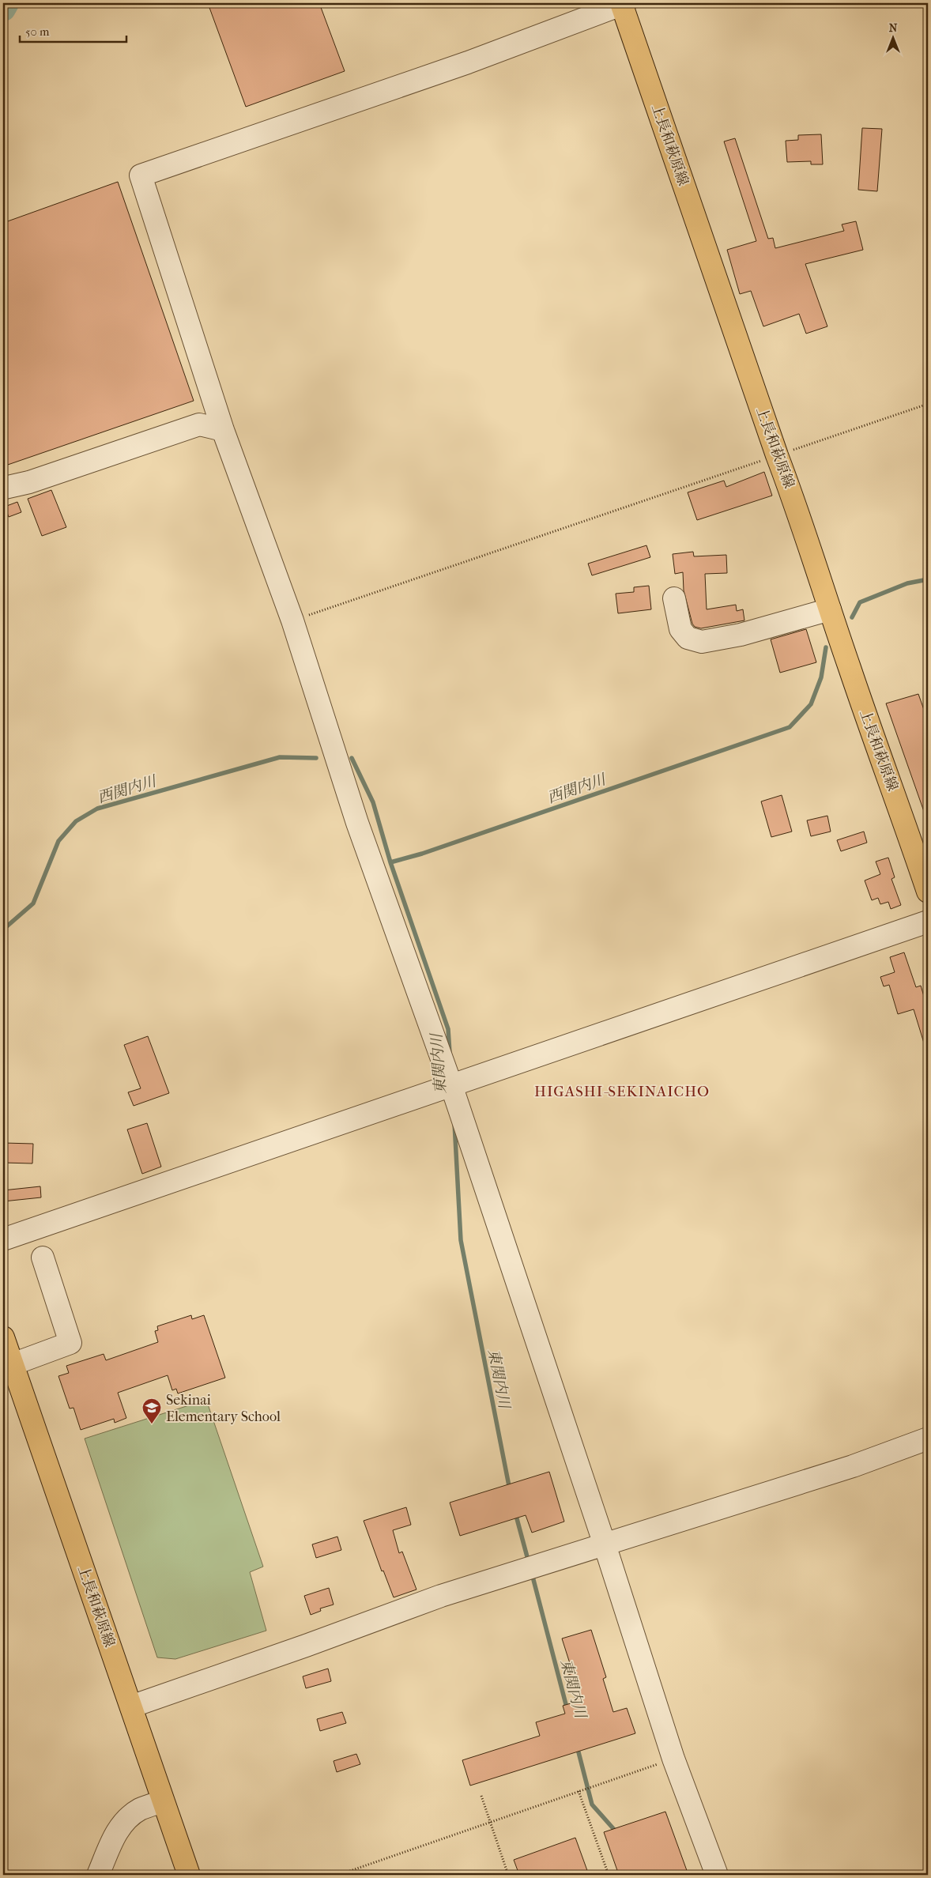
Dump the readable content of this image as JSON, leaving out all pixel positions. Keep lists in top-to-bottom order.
{
  "streets": {
    "main road": ["上長和萩原線"]
  },
  "districts": ["HIGASHI-SEKINAICHO"],
  "water": ["西関内川", "東関内川"],
  "places": {
    "school or university": ["Sekinai Elementary School"]
  },
  "scale_bar": "50 m",
  "north": "top"
}
